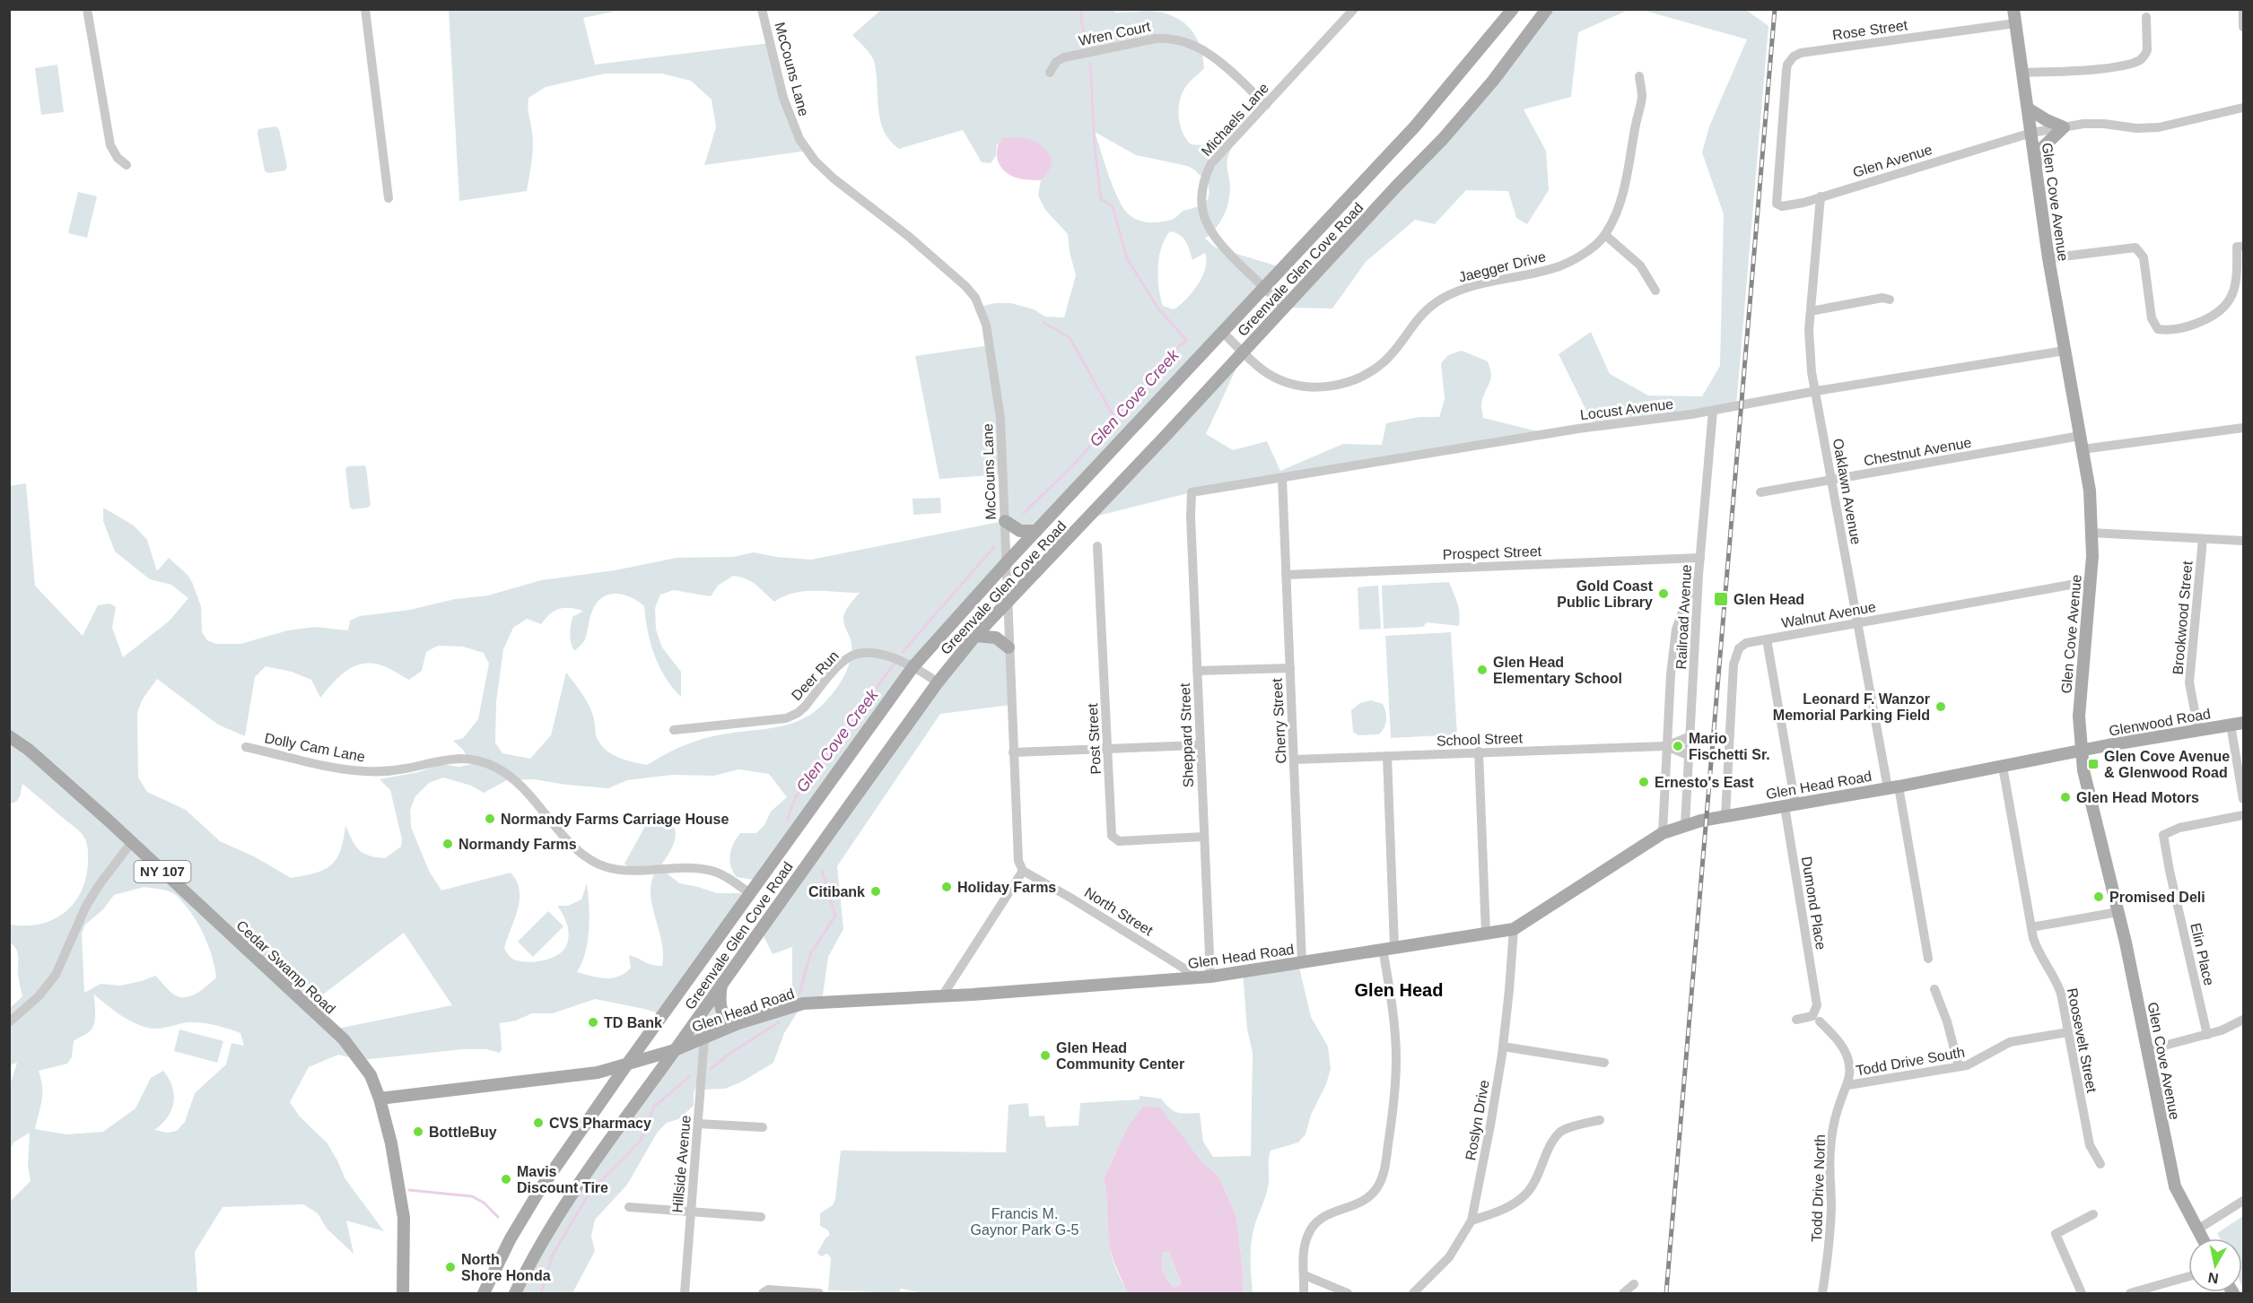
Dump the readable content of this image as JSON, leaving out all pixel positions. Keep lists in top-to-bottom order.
{
  "streets": {
    "main road": [
      "Glen Cove Avenue",
      "Greenvale Glen Cove Road",
      "Glenwood Road",
      "Glen Head Road",
      "NY 107",
      "Cedar Swamp Road"
    ],
    "street": [
      "Rose Street",
      "Wren Court",
      "McCouns Lane",
      "Michaels Lane",
      "Glen Avenue",
      "Jaegger Drive",
      "Locust Avenue",
      "Chestnut Avenue",
      "Oaklawn Avenue",
      "Prospect Street",
      "Walnut Avenue",
      "Railroad Avenue",
      "Brookwood Street",
      "Deer Run",
      "Cherry Street",
      "Sheppard Street",
      "Post Street",
      "School Street",
      "Dolly Cam Lane",
      "Dumond Place",
      "North Street",
      "Elin Place",
      "Roosevelt Street",
      "Todd Drive South",
      "Roslyn Drive",
      "Hillside Avenue",
      "Todd Drive North"
    ]
  },
  "crossings": [
    ["Rose Street", "Glen Avenue"],
    ["Rose Street", "Glen Cove Avenue"],
    ["Wren Court", "Michaels Lane"],
    ["McCouns Lane", "Greenvale Glen Cove Road"],
    ["McCouns Lane", "North Street"],
    ["Michaels Lane", "Greenvale Glen Cove Road"],
    ["Glen Avenue", "Glen Cove Avenue"],
    ["Glen Avenue", "Oaklawn Avenue"],
    ["Glen Cove Avenue", "Locust Avenue"],
    ["Glen Cove Avenue", "Chestnut Avenue"],
    ["Glen Cove Avenue", "Walnut Avenue"],
    ["Glen Cove Avenue", "Glenwood Road"],
    ["Glen Cove Avenue", "Glen Head Road"],
    ["Jaegger Drive", "Greenvale Glen Cove Road"],
    ["Greenvale Glen Cove Road", "Deer Run"],
    ["Greenvale Glen Cove Road", "Dolly Cam Lane"],
    ["Greenvale Glen Cove Road", "Glen Head Road"],
    ["Locust Avenue", "Oaklawn Avenue"],
    ["Locust Avenue", "Railroad Avenue"],
    ["Locust Avenue", "Cherry Street"],
    ["Locust Avenue", "Sheppard Street"],
    ["Chestnut Avenue", "Oaklawn Avenue"],
    ["Oaklawn Avenue", "Walnut Avenue"],
    ["Oaklawn Avenue", "Glen Head Road"],
    ["Prospect Street", "Railroad Avenue"],
    ["Prospect Street", "Cherry Street"],
    ["Walnut Avenue", "Glen Head Road"],
    ["Walnut Avenue", "Dumond Place"],
    ["Railroad Avenue", "School Street"],
    ["Railroad Avenue", "Glen Head Road"],
    ["Brookwood Street", "Glenwood Road"],
    ["Cherry Street", "School Street"],
    ["Cherry Street", "Glen Head Road"],
    ["Glenwood Road", "Glen Head Road"],
    ["Sheppard Street", "Post Street"],
    ["Sheppard Street", "Glen Head Road"],
    ["Sheppard Street", "North Street"],
    ["Glen Head Road", "Dumond Place"],
    ["Glen Head Road", "North Street"],
    ["Glen Head Road", "Cedar Swamp Road"],
    ["Glen Head Road", "Roosevelt Street"],
    ["Glen Head Road", "Roslyn Drive"],
    ["Glen Head Road", "Hillside Avenue"],
    ["Roosevelt Street", "Todd Drive South"],
    ["Todd Drive South", "Todd Drive North"]
  ],
  "districts": ["Glen Head"],
  "water": ["Glen Cove Creek"],
  "parks": ["Francis M. Gaynor Park G-5"],
  "places": {
    "other": [
      "Gold Coast Public Library",
      "Glen Head Elementary School",
      "Leonard F. Wanzor Memorial Parking Field",
      "Mario Fischetti Sr.",
      "Ernesto's East",
      "Glen Head Motors",
      "Normandy Farms Carriage House",
      "Normandy Farms",
      "Holiday Farms",
      "Citibank",
      "Promised Deli",
      "TD Bank",
      "Glen Head Community Center",
      "CVS Pharmacy",
      "BottleBuy",
      "Mavis Discount Tire",
      "North Shore Honda"
    ],
    "transit": ["Glen Head", "Glen Cove Avenue & Glenwood Road"]
  },
  "north": "bottom"
}
